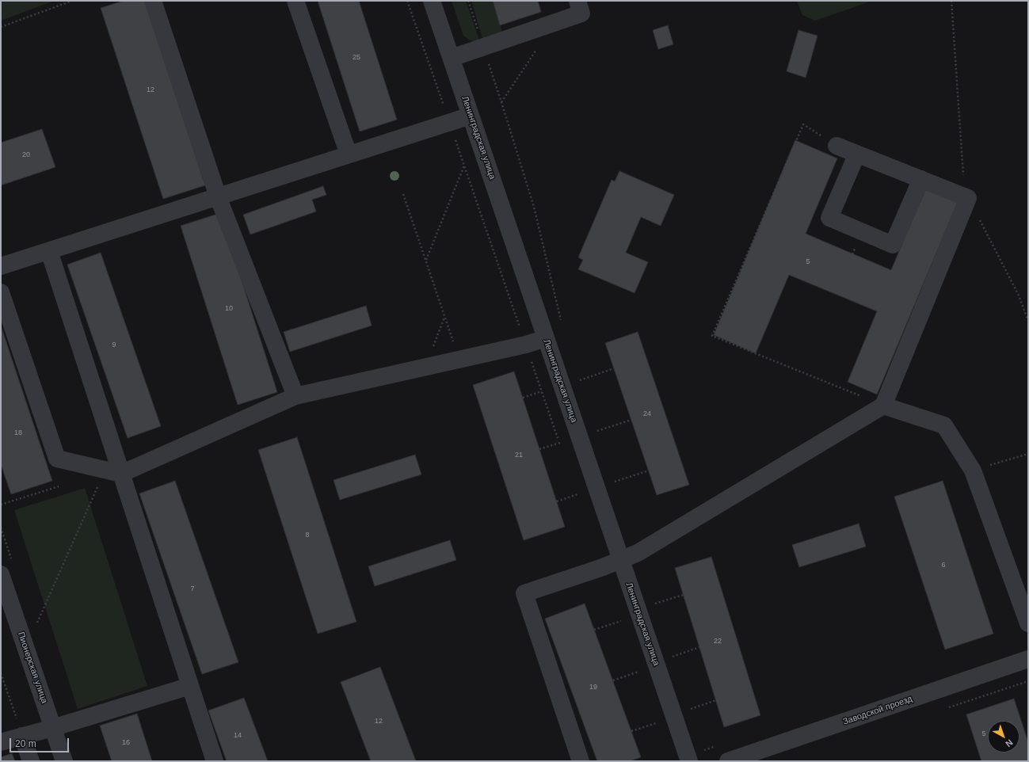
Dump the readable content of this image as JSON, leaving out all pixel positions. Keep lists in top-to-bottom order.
{
  "streets": {
    "street": ["Ленинградская улица", "Пионерская улица", "Заводской проезд"]
  },
  "house_numbers": [
    "25",
    "12",
    "20",
    "5",
    "10",
    "9",
    "24",
    "18",
    "21",
    "8",
    "6",
    "7",
    "22",
    "19",
    "12",
    "5",
    "14",
    "16"
  ],
  "scale_bar": "20 m",
  "north": "bottom right"
}
